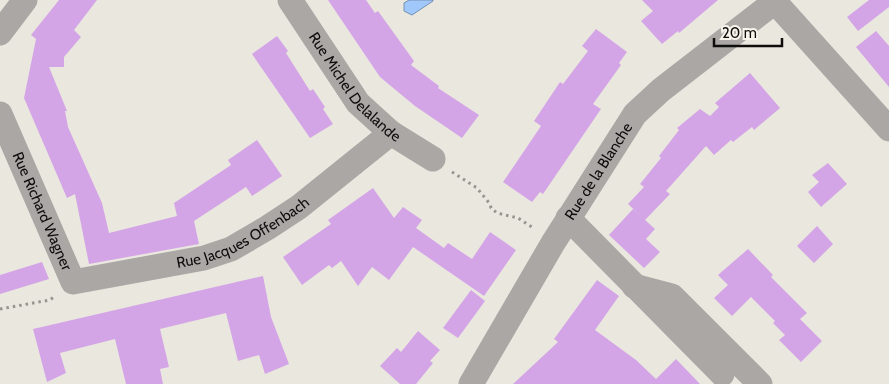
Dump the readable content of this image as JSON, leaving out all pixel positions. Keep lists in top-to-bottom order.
{
  "streets": {
    "street": [
      "Rue Michel Delalande",
      "Rue de la Blanche",
      "Rue Richard Wagner",
      "Rue Jacques Offenbach"
    ]
  },
  "crossings": [
    ["Rue Michel Delalande", "Rue Jacques Offenbach"],
    ["Rue Richard Wagner", "Rue Jacques Offenbach"]
  ],
  "scale_bar": "20 m"
}
